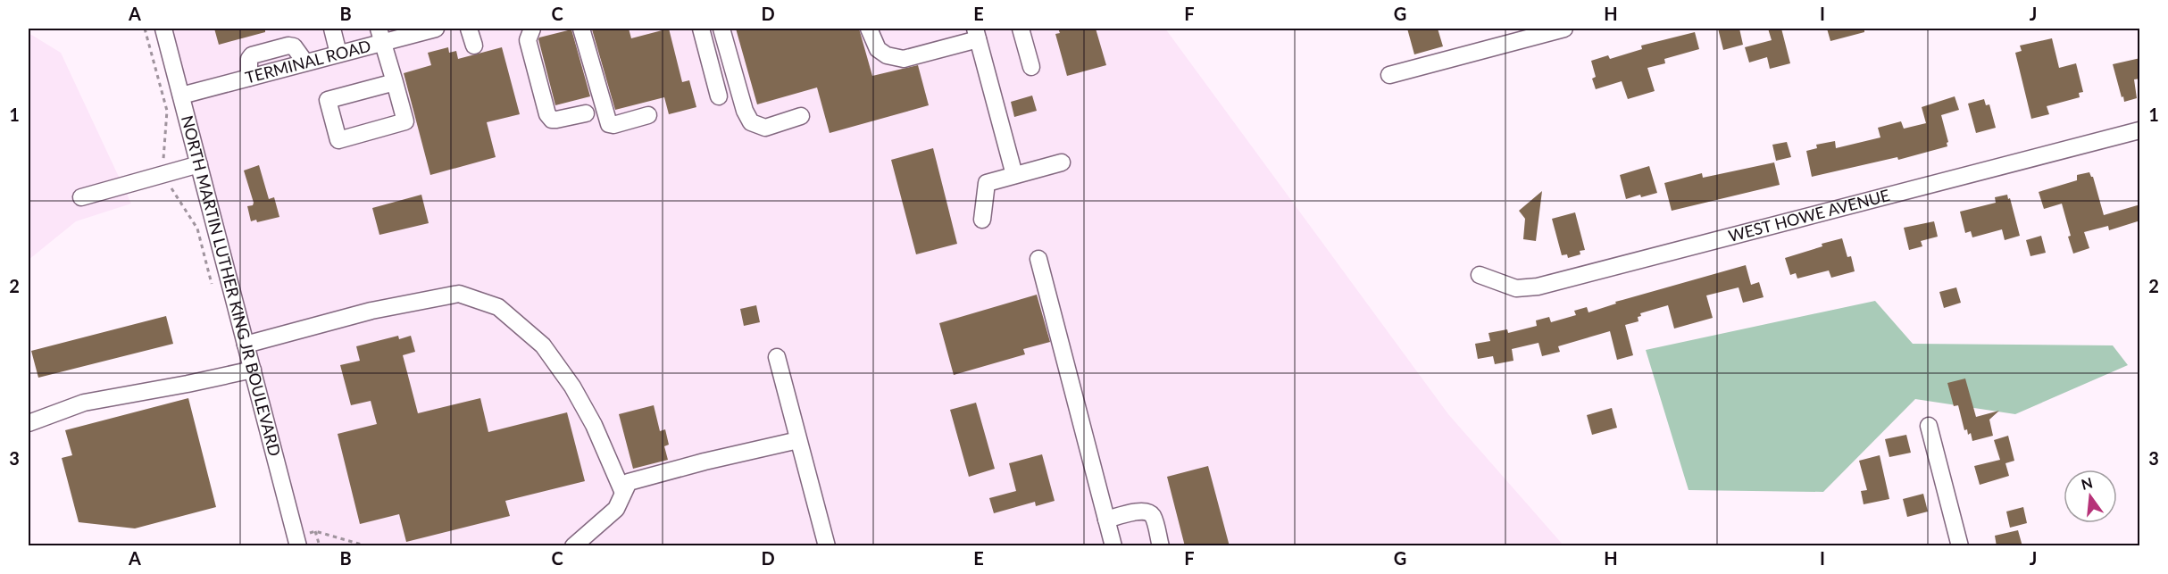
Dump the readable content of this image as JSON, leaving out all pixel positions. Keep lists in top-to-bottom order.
{
  "streets": {
    "street": ["TERMINAL ROAD", "WEST HOWE AVENUE", "NORTH MARTIN LUTHER KING JR BOULEVARD"]
  },
  "crossings": [
    ["TERMINAL ROAD", "NORTH MARTIN LUTHER KING JR BOULEVARD"]
  ],
  "north": "top",
  "grid": {
    "columns": [
      "A",
      "B",
      "C",
      "D",
      "E",
      "F",
      "G",
      "H",
      "I",
      "J"
    ],
    "rows": ["1", "2", "3"]
  }
}
